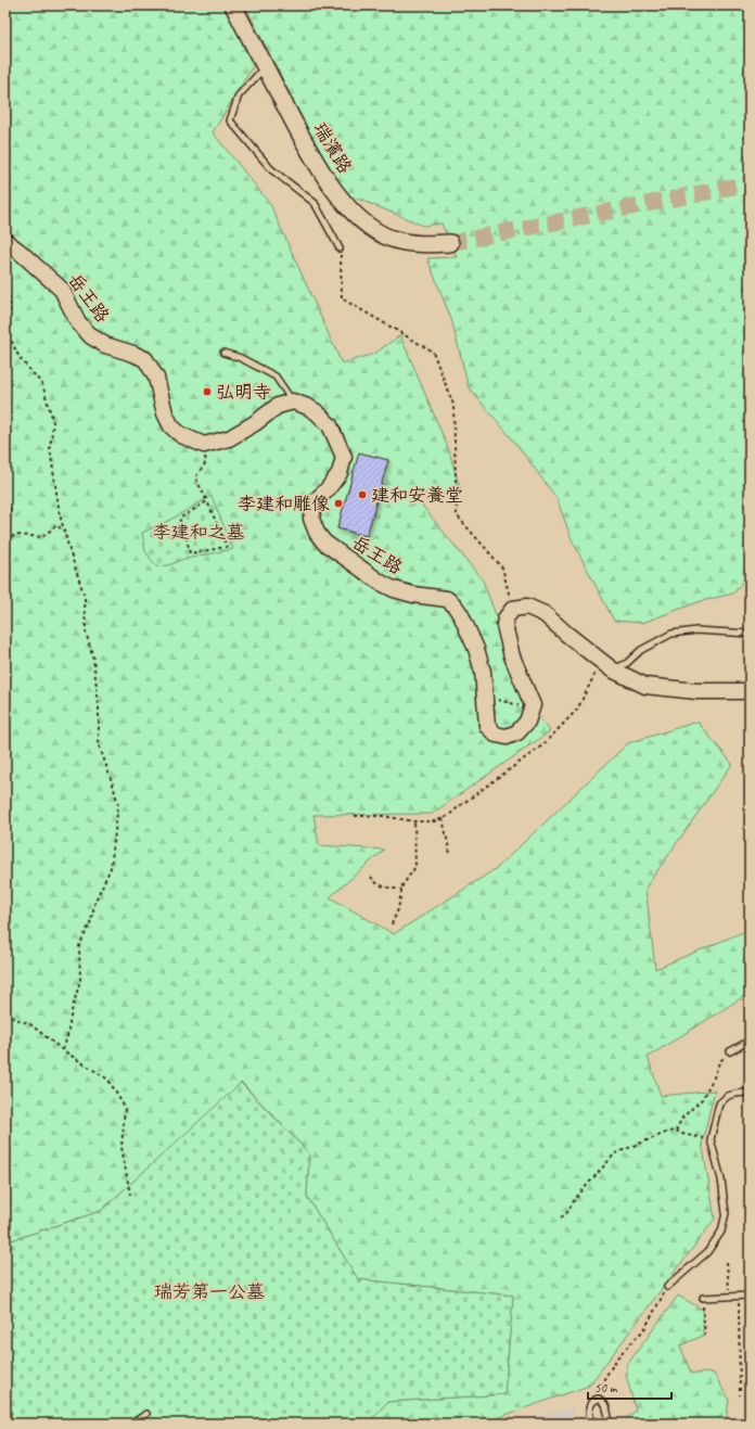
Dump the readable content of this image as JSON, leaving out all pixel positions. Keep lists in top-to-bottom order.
{
  "streets": {
    "main road": ["瑞濱路"],
    "street": ["岳王路"]
  },
  "parks": ["李建和之墓", "瑞芳第一公墓"],
  "places": ["弘明寺", "建和安養堂", "李建和雕像"],
  "scale_bar": "50 m"
}
